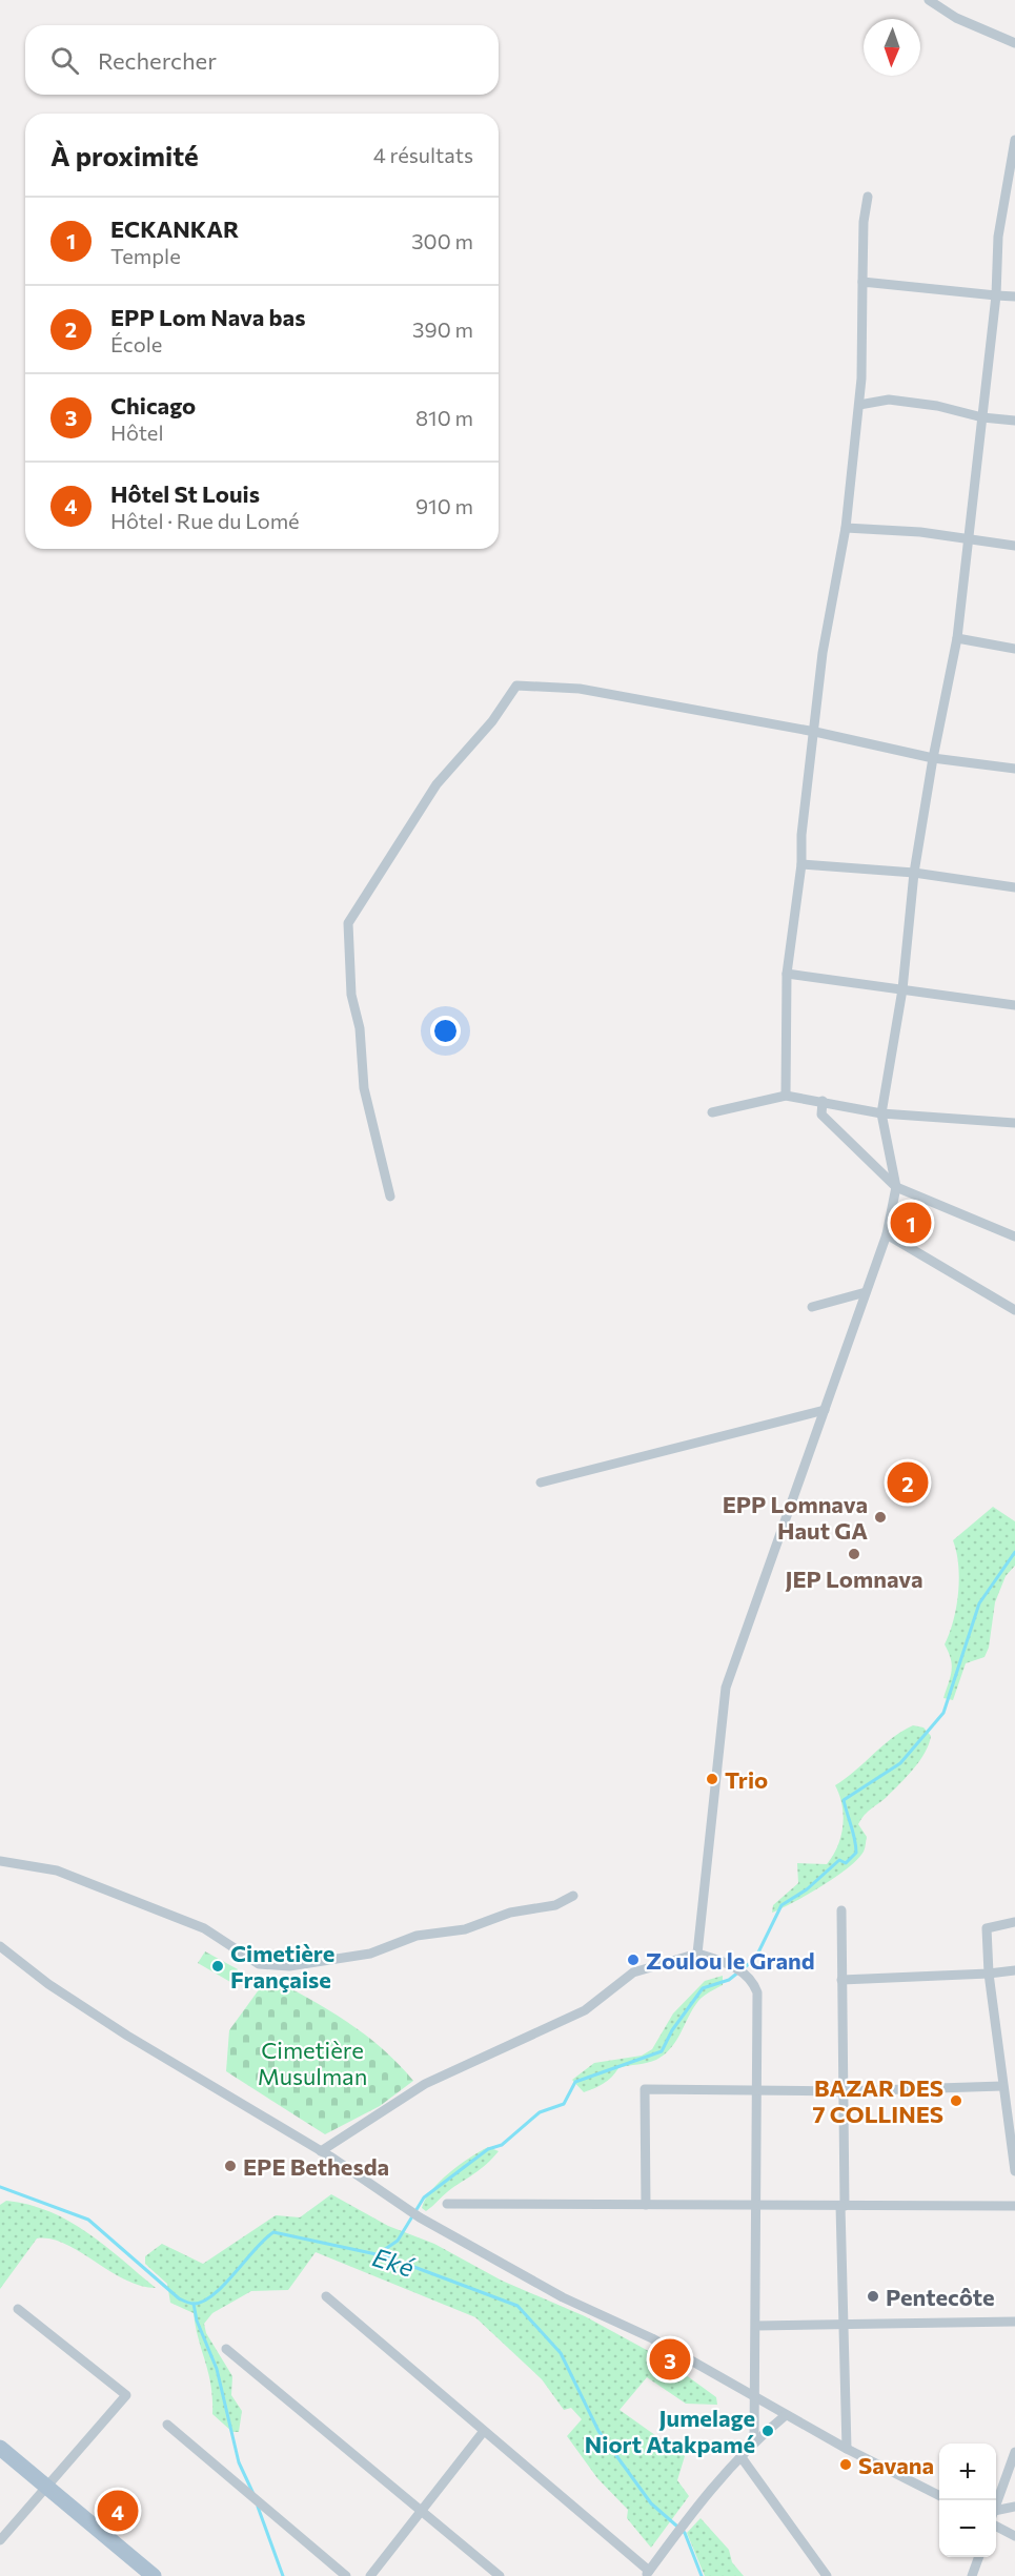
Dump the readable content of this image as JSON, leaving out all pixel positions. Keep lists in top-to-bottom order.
{
  "water": ["Eké"],
  "parks": ["Cimetière Musulman"],
  "places": [
    "EPP Lomnava Haut GA",
    "JEP Lomnava",
    "Trio",
    "Zoulou le Grand",
    "Cimetière Française",
    "BAZAR DES 7 COLLINES",
    "EPE Bethesda",
    "Pentecôte",
    "Jumelage Niort Atakpamé",
    "Savana"
  ],
  "north": "bottom",
  "page": {
    "search": "Rechercher",
    "heading": ["À proximité", "4 résultats"],
    "list": [
      {
        "mark": "1",
        "name": "ECKANKAR",
        "note": "Temple",
        "value": "300 m"
      },
      {
        "mark": "2",
        "name": "EPP Lom Nava bas",
        "note": "École",
        "value": "390 m"
      },
      {
        "mark": "3",
        "name": "Chicago",
        "note": "Hôtel",
        "value": "810 m"
      },
      {
        "mark": "4",
        "name": "Hôtel St Louis",
        "note": "Hôtel · Rue du Lomé",
        "value": "910 m"
      }
    ],
    "pins": [
      "1",
      "2",
      "3",
      "4"
    ],
    "map_buttons": ["+", "−"]
  }
}
